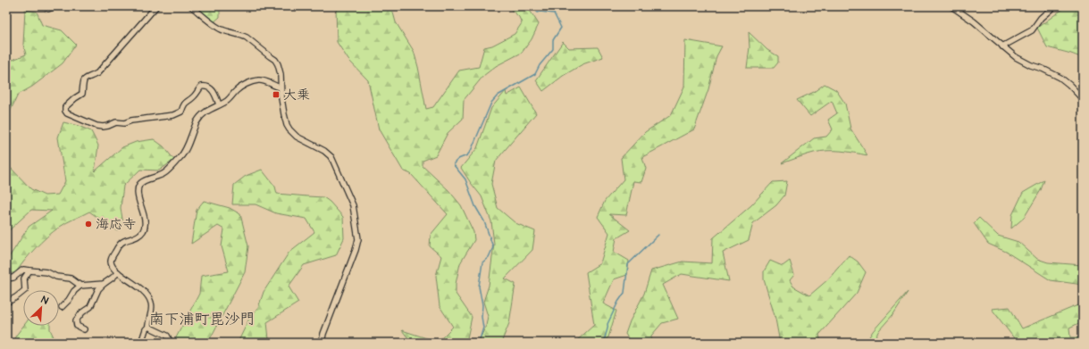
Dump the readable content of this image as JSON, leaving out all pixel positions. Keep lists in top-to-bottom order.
{
  "districts": ["南下浦町毘沙門"],
  "places": {
    "transit": ["大乗"],
    "other": ["海応寺"]
  },
  "north": "top right"
}
